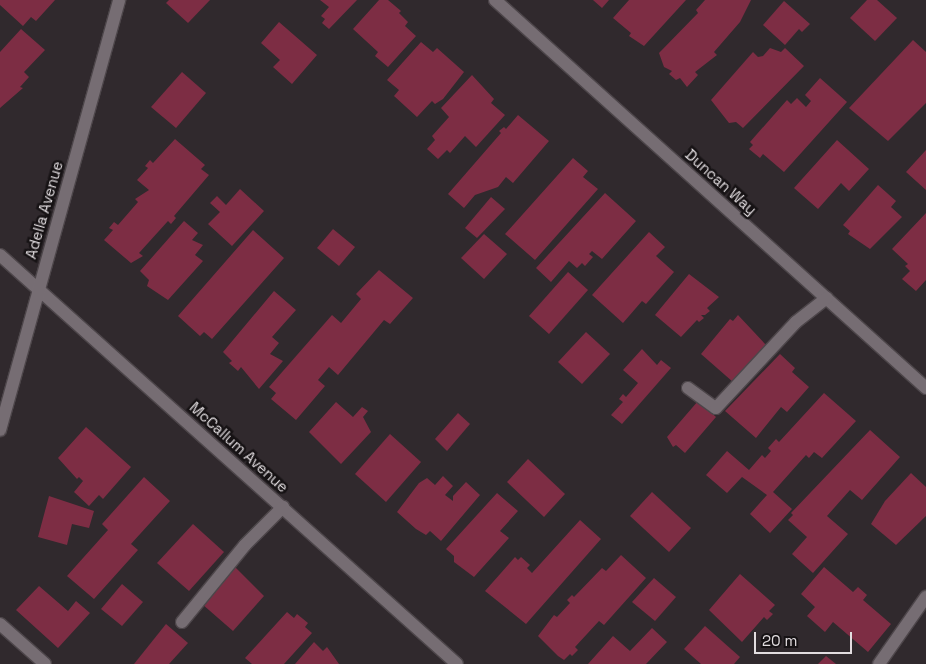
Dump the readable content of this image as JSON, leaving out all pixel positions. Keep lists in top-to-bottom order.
{
  "streets": {
    "street": ["Duncan Way", "Adella Avenue", "McCallum Avenue"]
  },
  "crossings": [
    ["Adella Avenue", "McCallum Avenue"]
  ],
  "scale_bar": "20 m"
}
